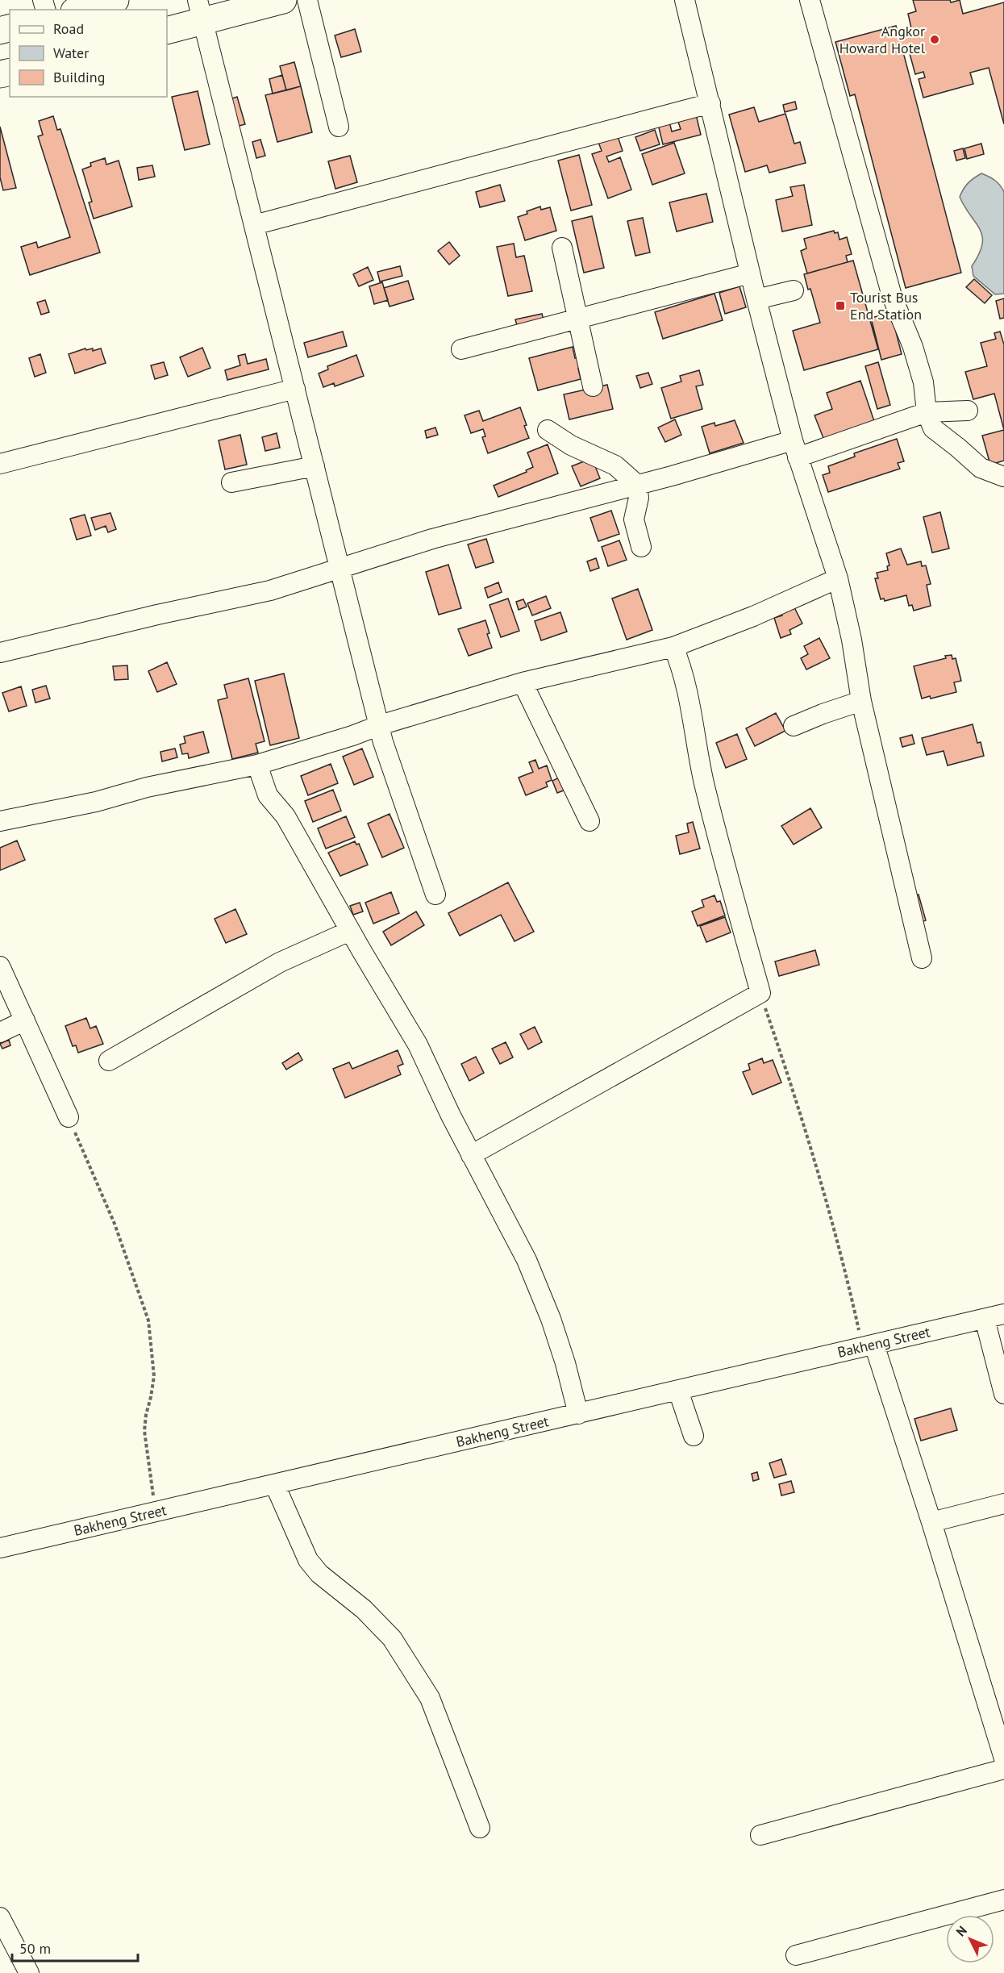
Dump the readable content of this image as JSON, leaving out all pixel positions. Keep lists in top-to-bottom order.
{
  "streets": {
    "street": ["Bakheng Street"]
  },
  "places": {
    "other": ["Angkor Howard Hotel"],
    "transit": ["Tourist Bus End Station"]
  },
  "legend": ["Road", "Water", "Building"],
  "scale_bar": "50 m",
  "north": "top left"
}
